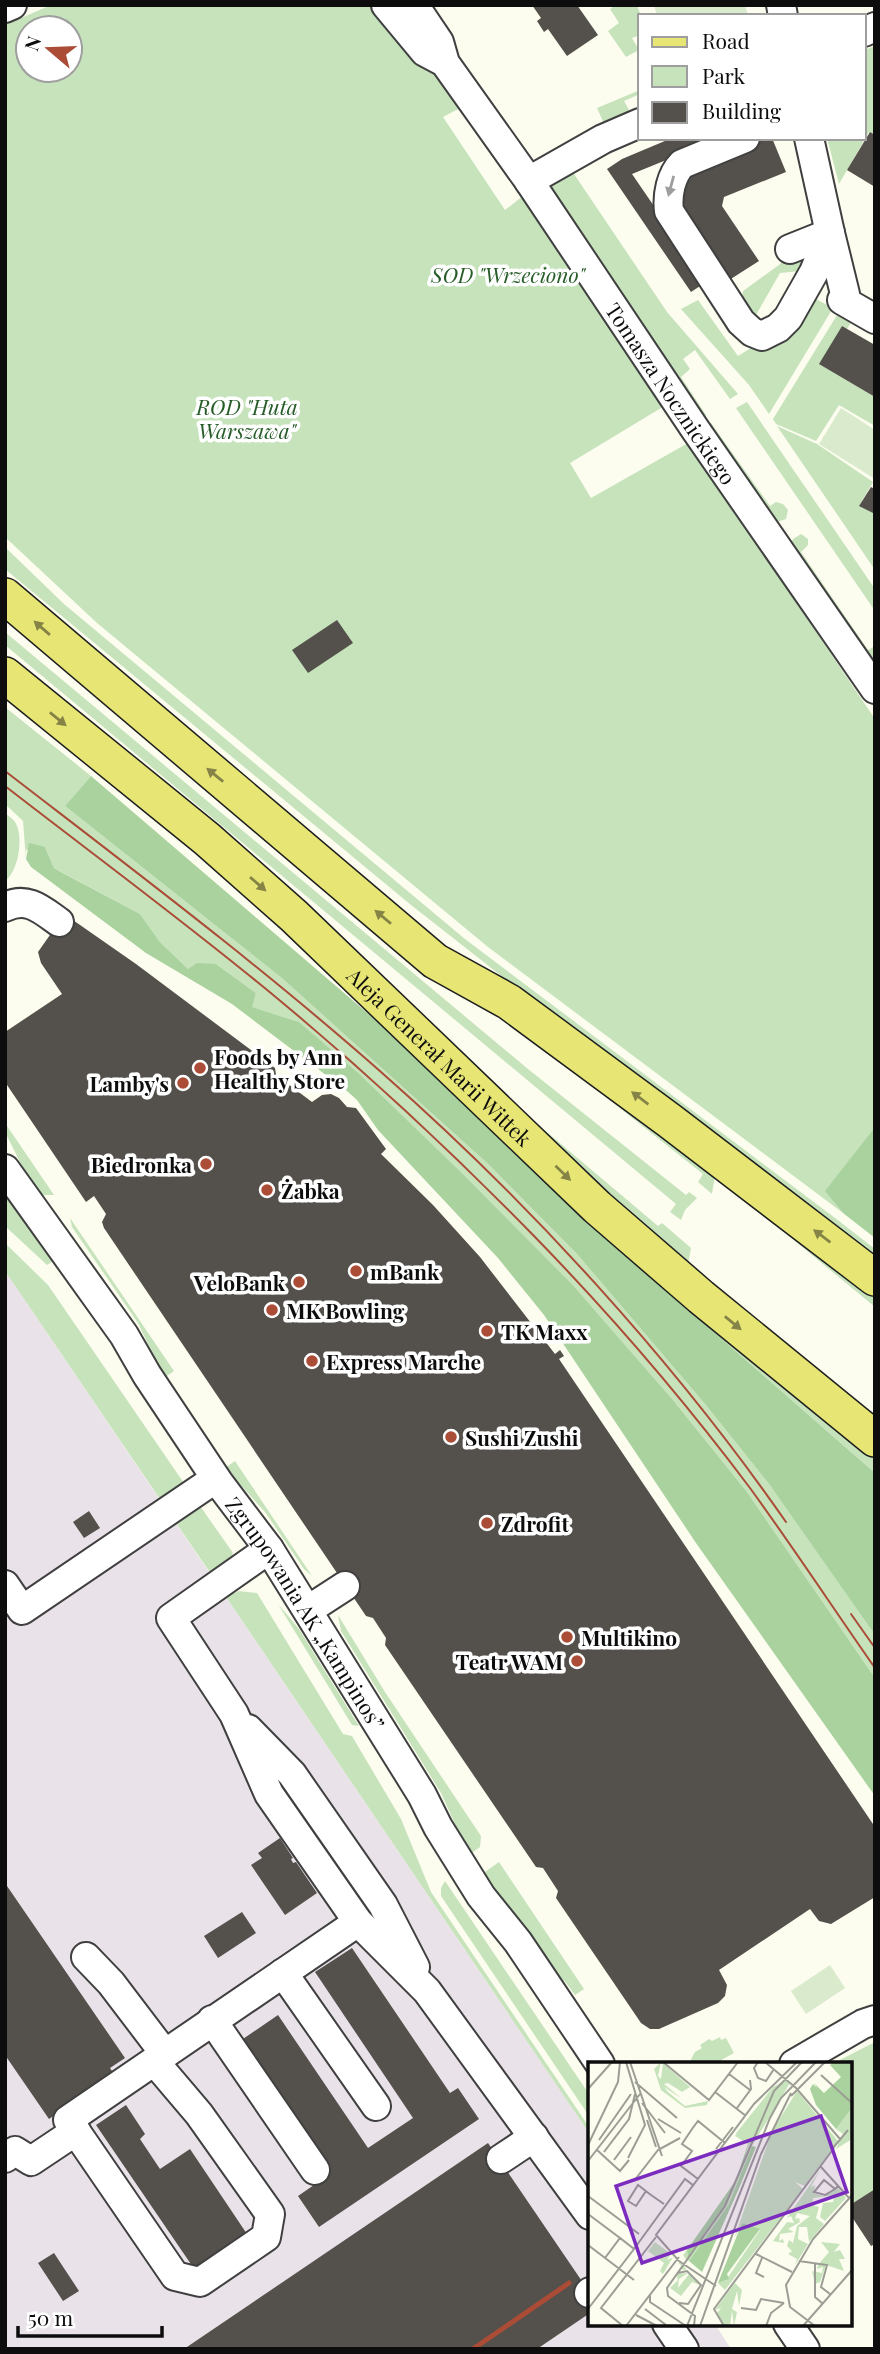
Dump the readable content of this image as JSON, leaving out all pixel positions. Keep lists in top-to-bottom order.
{
  "streets": {
    "main road": ["Aleja Generał Marii Wittek"],
    "street": ["Tomasza Nocznickiego", "Zgrupowania AK „Kampinos”"]
  },
  "parks": ["SOD \"Wrzeciono\"", "ROD \"Huta Warszawa\""],
  "places": [
    "Foods by Ann Healthy Store",
    "Lamby's",
    "Biedronka",
    "Żabka",
    "mBank",
    "VeloBank",
    "MK Bowling",
    "TK Maxx",
    "Express Marche",
    "Sushi Zushi",
    "Zdrofit",
    "Multikino",
    "Teatr WAM"
  ],
  "legend": ["Road", "Park", "Building"],
  "scale_bar": "50 m",
  "north": "left"
}
